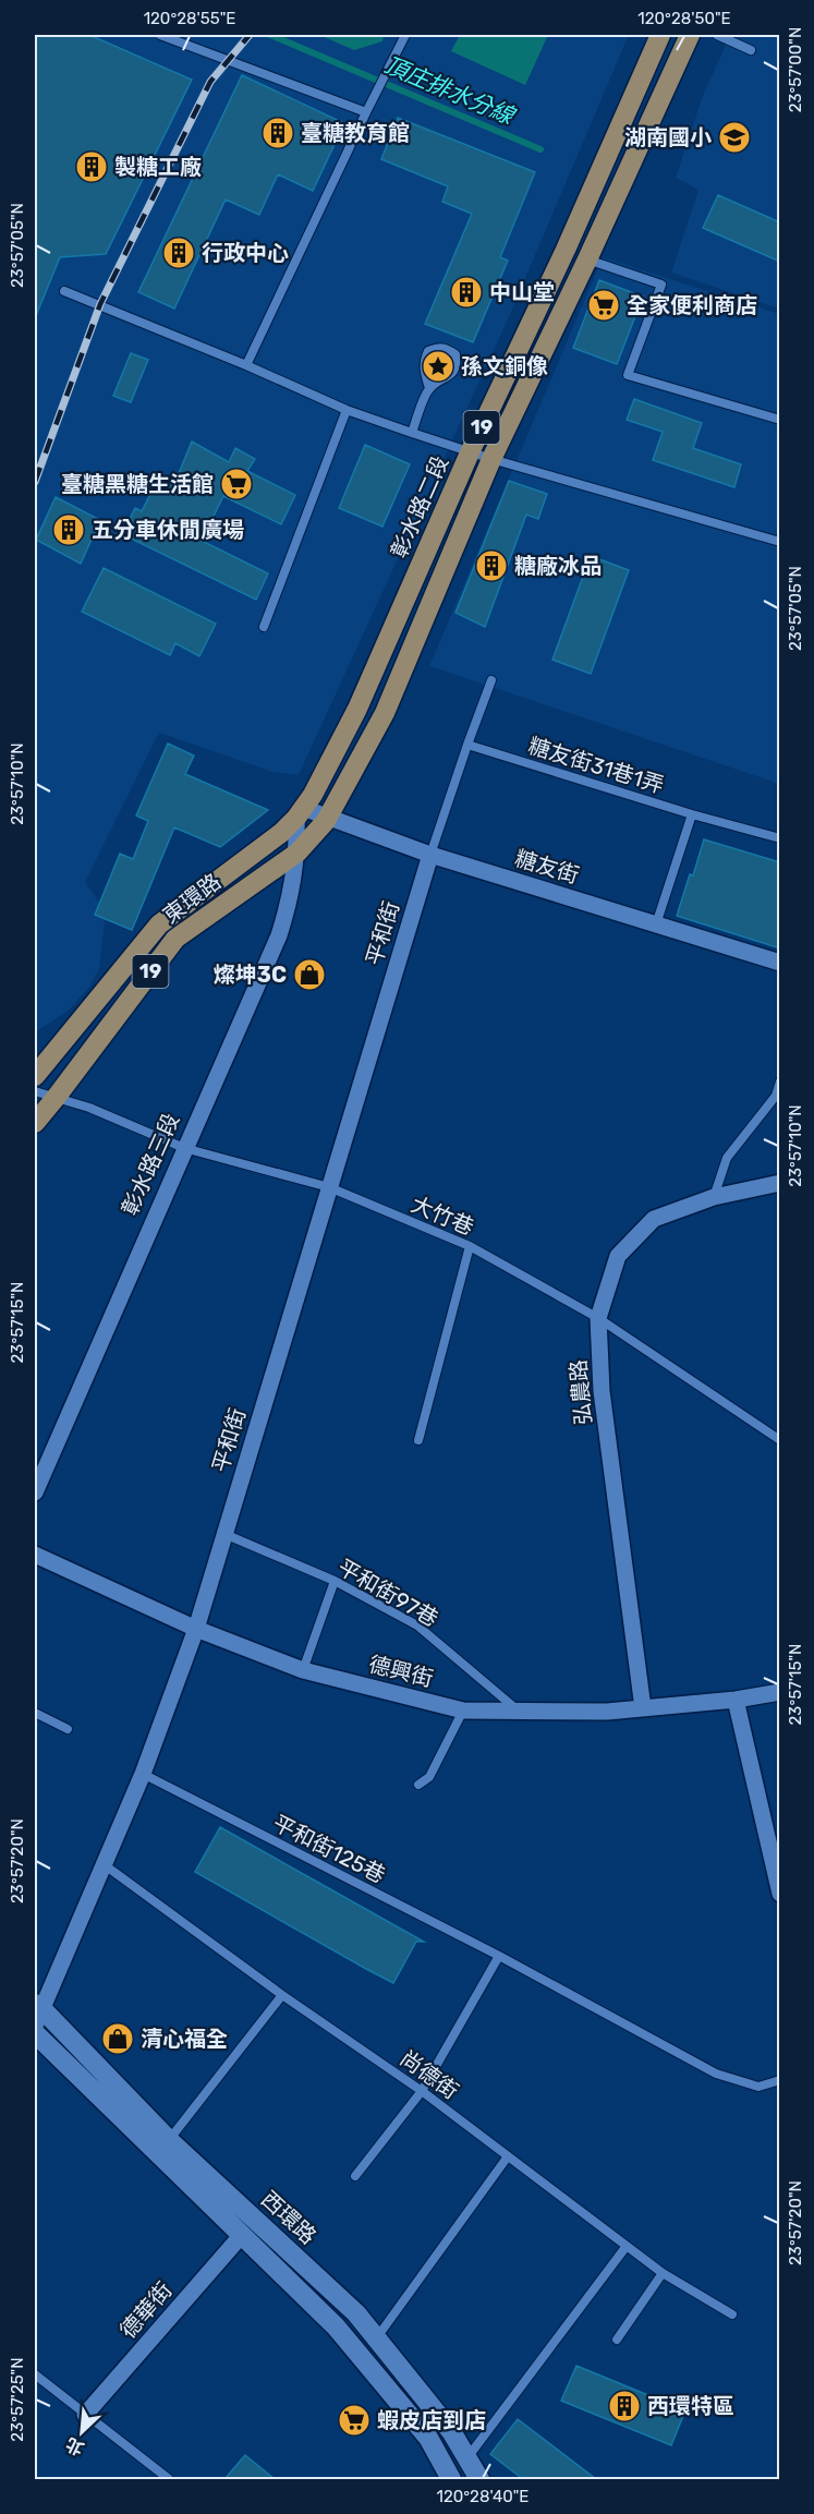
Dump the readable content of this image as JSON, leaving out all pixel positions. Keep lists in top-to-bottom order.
{
  "streets": {
    "main road": [
      "19",
      "彰水路二段",
      "東環路",
      "西環路"
    ],
    "street": [
      "糖友街",
      "平和街",
      "彰水路三段",
      "弘農路",
      "德興街",
      "德華街"
    ],
    "lane": [
      "糖友街31巷1弄",
      "大竹巷",
      "平和街97巷",
      "平和街125巷",
      "尚德街"
    ]
  },
  "crossings": [
    ["19", "糖友街"],
    ["19", "東環路"],
    ["19", "彰水路三段"],
    ["彰水路二段", "糖友街"],
    ["彰水路二段", "東環路"],
    ["彰水路二段", "彰水路三段"],
    ["糖友街", "東環路"],
    ["糖友街", "平和街"],
    ["糖友街", "彰水路三段"],
    ["東環路", "彰水路三段"],
    ["東環路", "大竹巷"],
    ["平和街", "大竹巷"],
    ["平和街", "平和街97巷"],
    ["平和街", "德興街"],
    ["平和街", "平和街125巷"],
    ["平和街", "尚德街"],
    ["平和街", "西環路"],
    ["彰水路三段", "大竹巷"],
    ["大竹巷", "弘農路"],
    ["弘農路", "德興街"],
    ["平和街97巷", "德興街"]
  ],
  "water": ["頂庄排水分線"],
  "places": {
    "building": [
      "臺糖教育館",
      "製糖工廠",
      "行政中心",
      "中山堂",
      "五分車休閒廣場",
      "糖廠冰品",
      "西環特區"
    ],
    "school or university": ["湖南國小"],
    "supermarket": ["全家便利商店", "臺糖黑糖生活館", "蝦皮店到店"],
    "place": ["孫文銅像"],
    "shop": ["燦坤3C", "清心福全"]
  },
  "north": "bottom left",
  "coordinates": [
    "120°28'55\"E",
    "120°28'50\"E",
    "23°57'00\"N",
    "23°57'05\"N",
    "23°57'10\"N",
    "23°57'15\"N",
    "23°57'20\"N",
    "23°57'25\"N",
    "120°28'40\"E"
  ]
}
